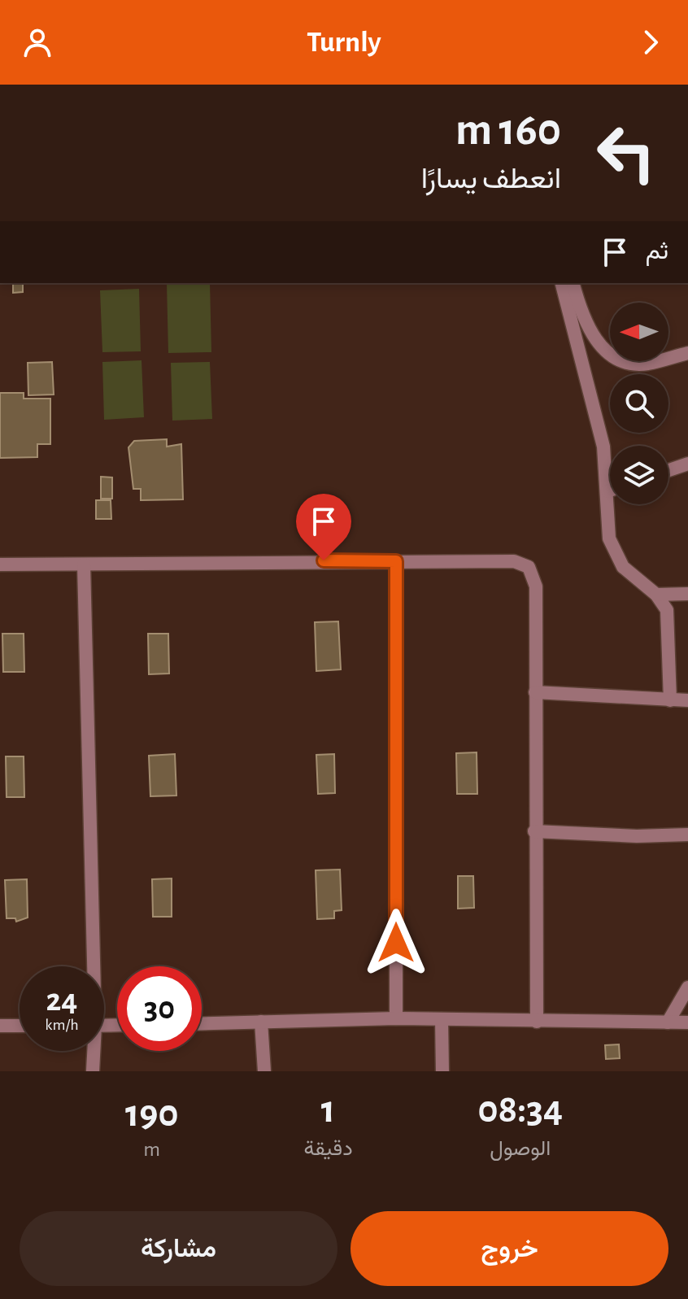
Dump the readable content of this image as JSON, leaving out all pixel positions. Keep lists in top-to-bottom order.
{
  "north": "left",
  "page": {
    "header": "Turnly",
    "turn": ["160 m", "انعطف يسارًا"],
    "then": "ثم",
    "speed": "24 km/h",
    "limit": "30",
    "eta": [
      "08:34",
      "الوصول",
      "1",
      "دقيقة",
      "190",
      "m"
    ],
    "buttons": ["خروج", "مشاركة"]
  }
}
